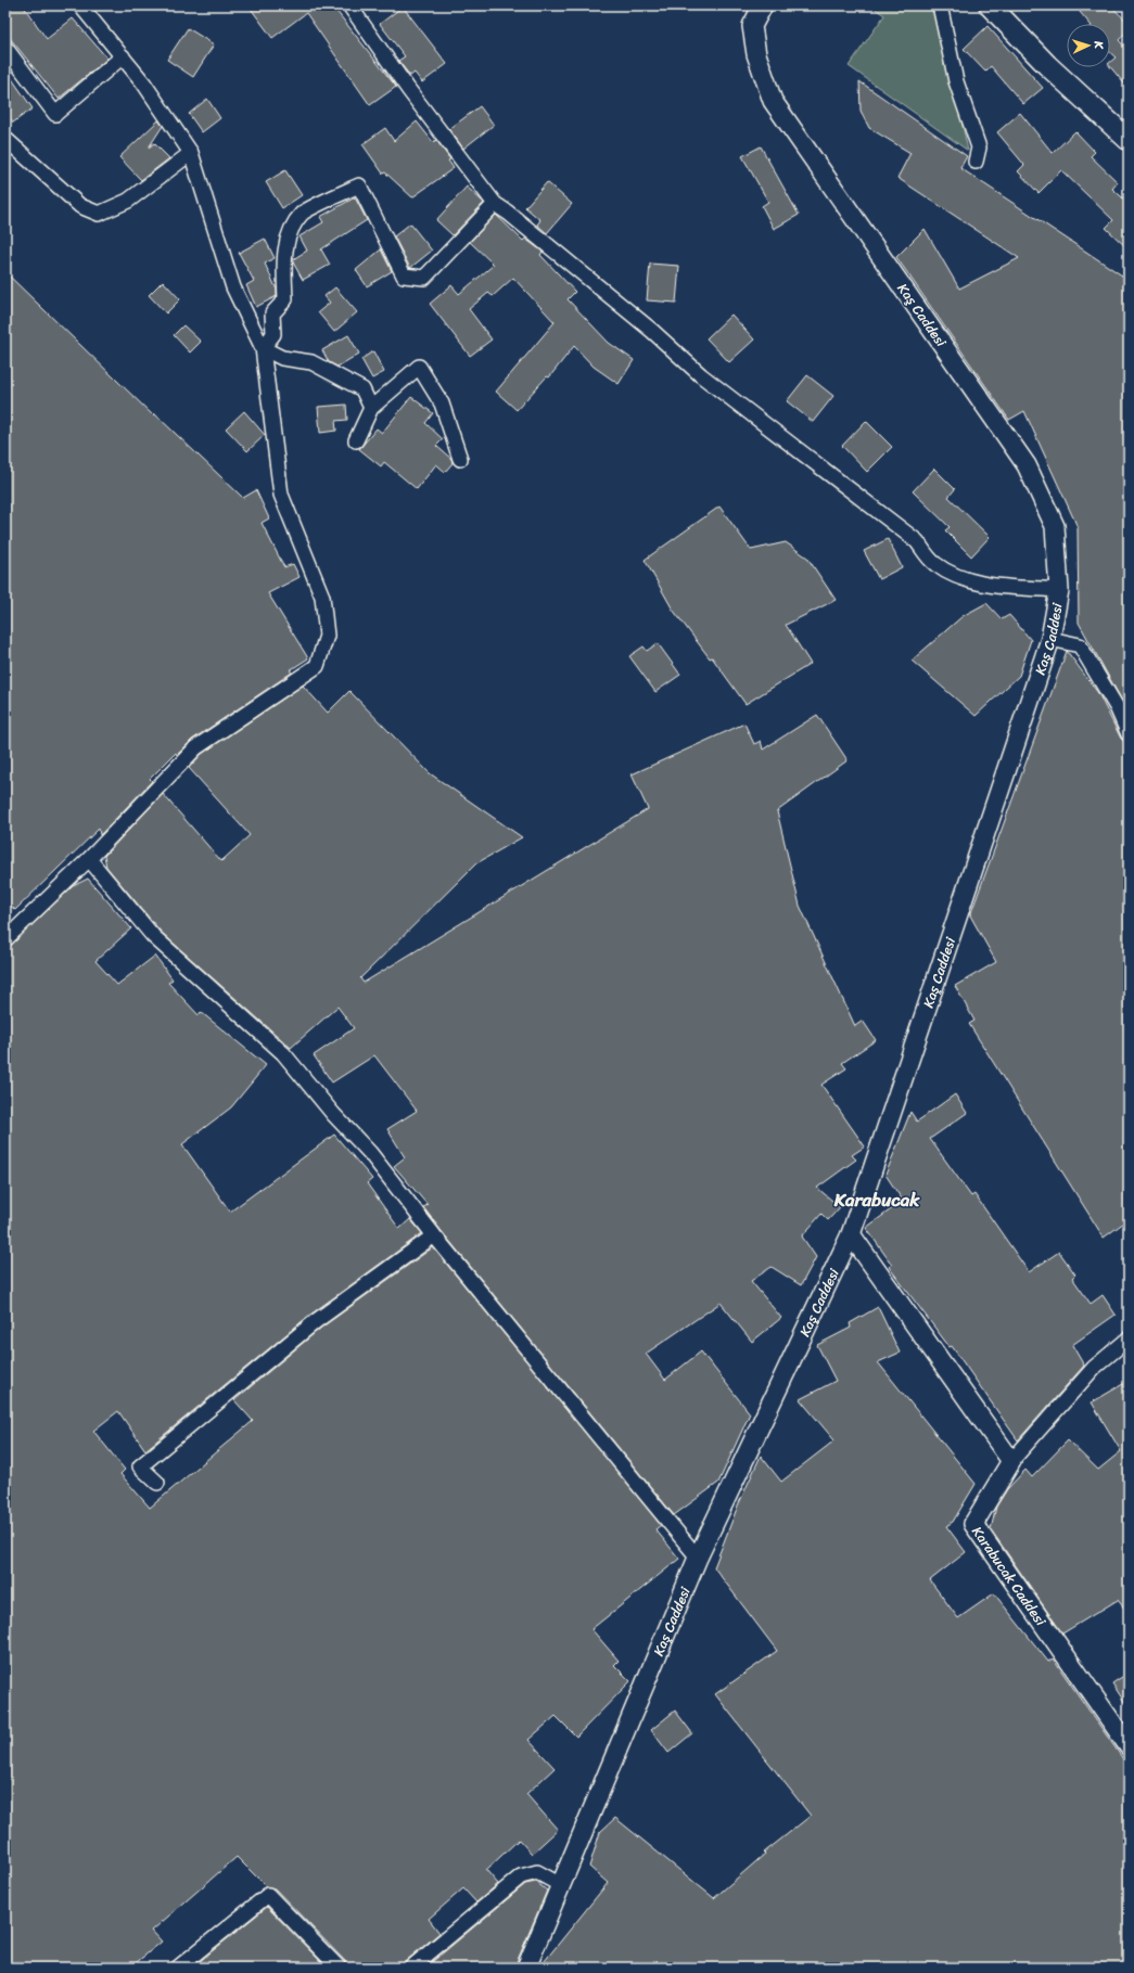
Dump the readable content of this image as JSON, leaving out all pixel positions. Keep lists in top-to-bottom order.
{
  "streets": {
    "street": ["Kaş Caddesi", "Karabucak Caddesi"]
  },
  "districts": ["Karabucak"],
  "north": "right"
}
